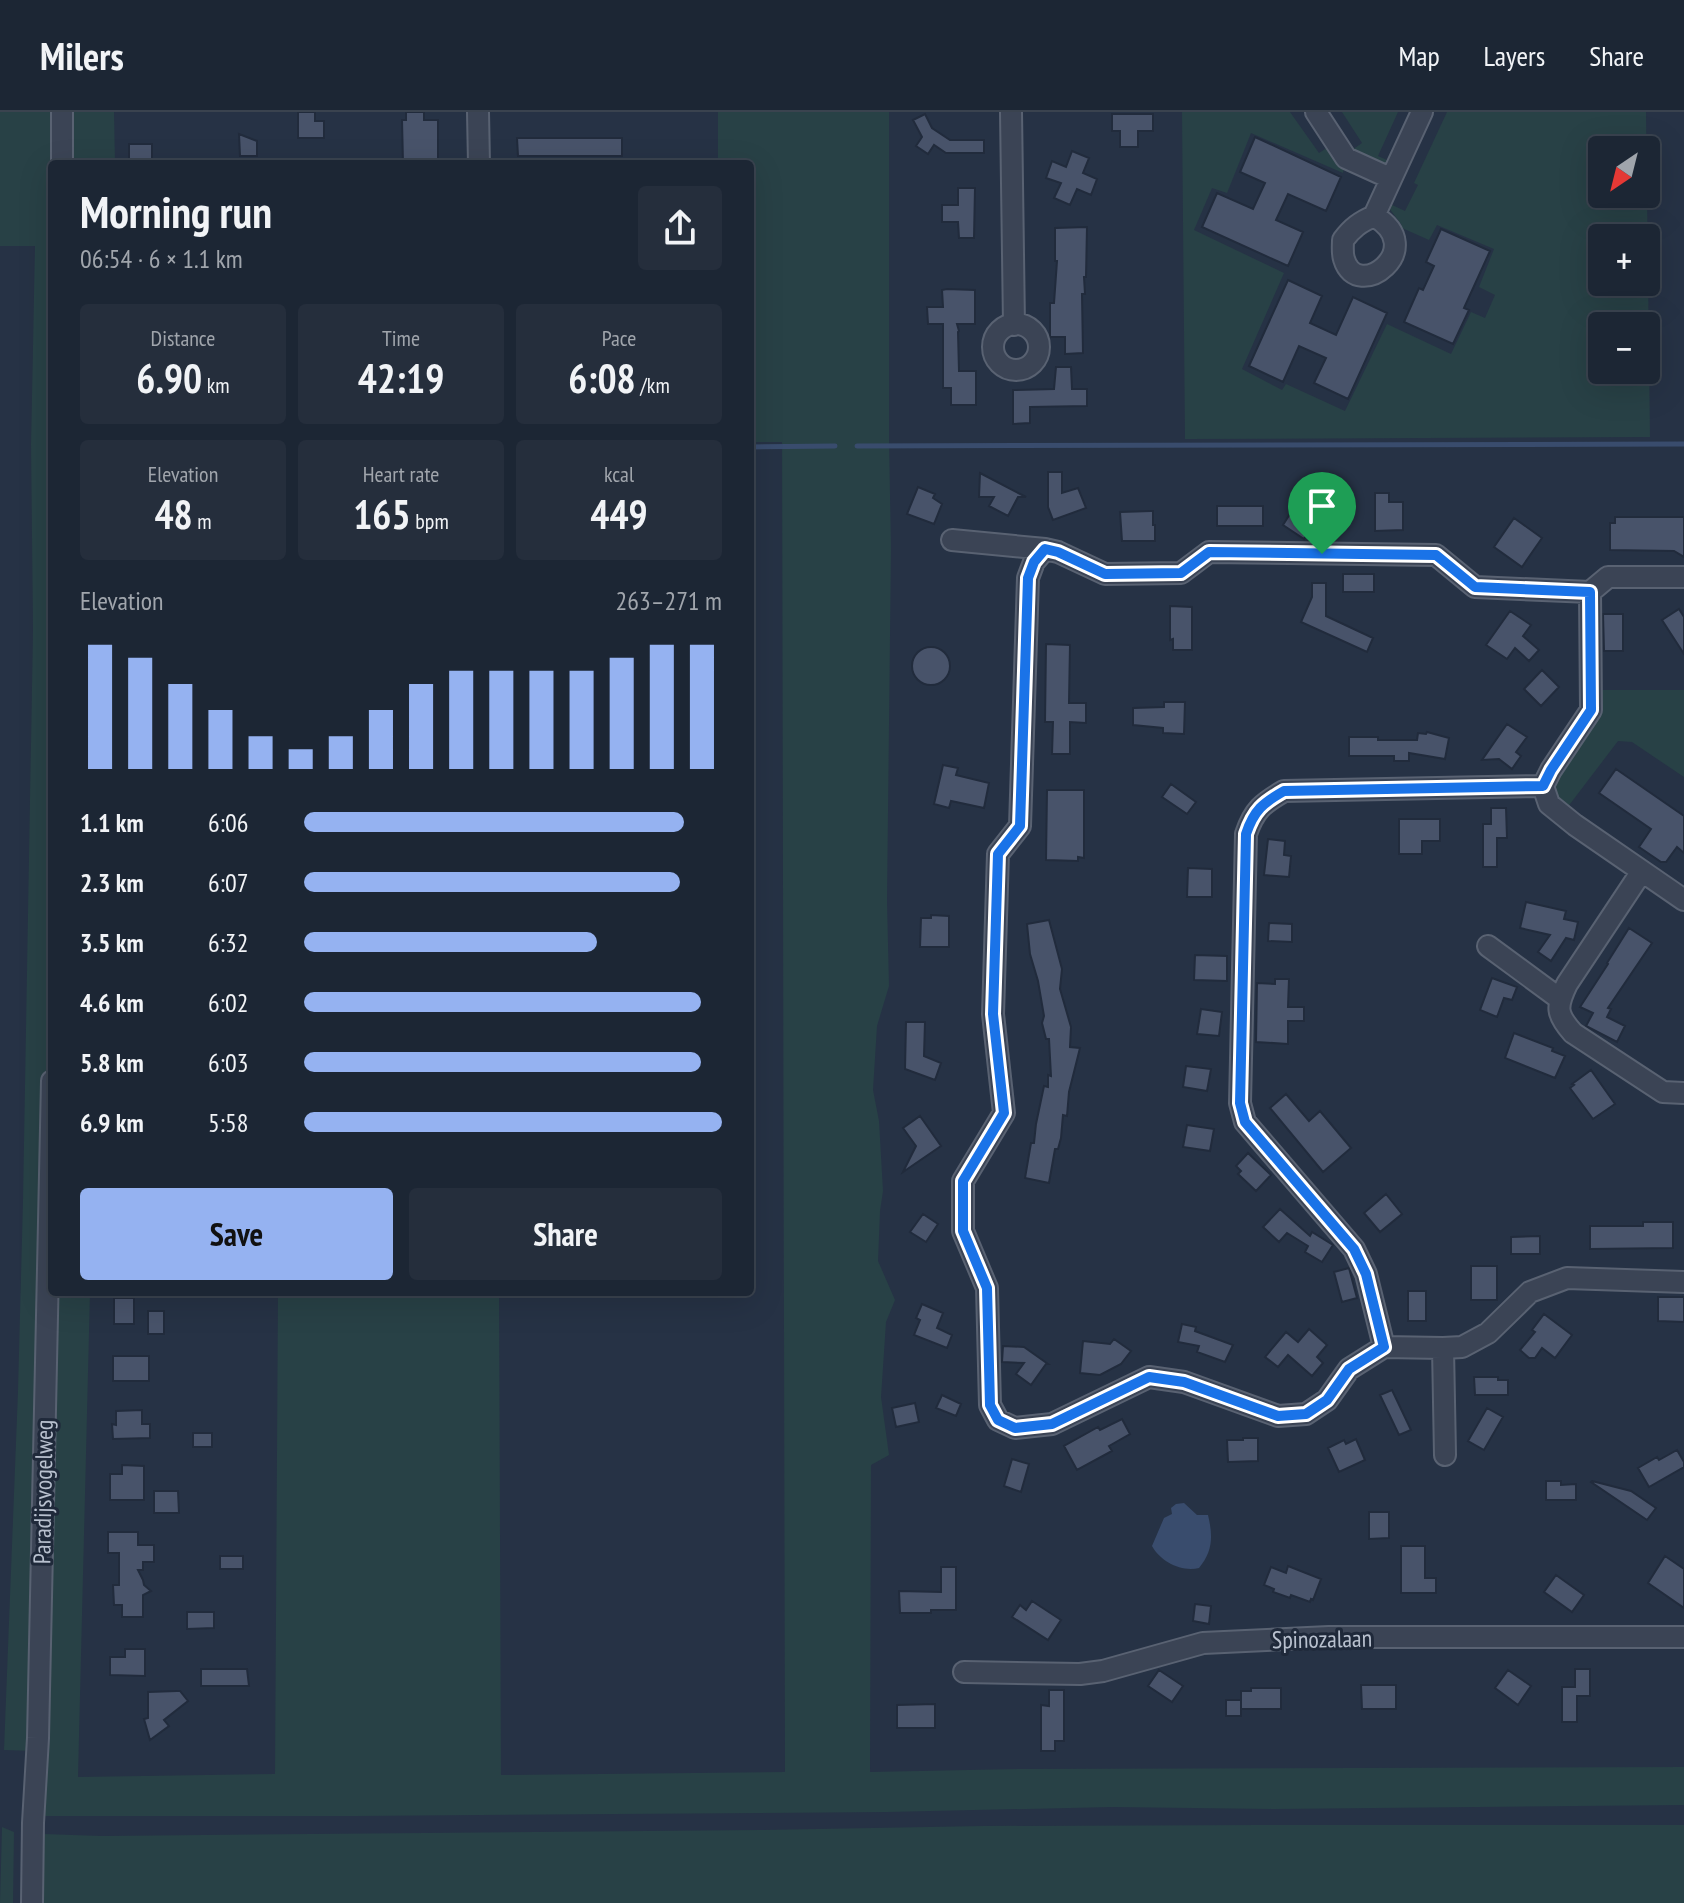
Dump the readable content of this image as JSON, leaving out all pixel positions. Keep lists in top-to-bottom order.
{
  "streets": {
    "street": ["Paradijsvogelweg", "Spinozalaan"]
  },
  "north": "bottom left",
  "page": {
    "header": "Milers",
    "nav": ["Map", "Layers", "Share"],
    "map_buttons": ["+", "−"],
    "heading": ["Morning run", "06:54 · 6 × 1.1 km"],
    "stats": [
      ["Distance", "6.90 km"],
      ["Time", "42:19"],
      ["Pace", "6:08 /km"],
      ["Elevation", "48 m"],
      ["Heart rate", "165 bpm"],
      ["kcal", "449"]
    ],
    "chart": ["Elevation", "263–271 m"],
    "list": [
      {
        "name": "1.1 km",
        "note": "6:06"
      },
      {
        "name": "2.3 km",
        "note": "6:07"
      },
      {
        "name": "3.5 km",
        "note": "6:32"
      },
      {
        "name": "4.6 km",
        "note": "6:02"
      },
      {
        "name": "5.8 km",
        "note": "6:03"
      },
      {
        "name": "6.9 km",
        "note": "5:58"
      }
    ],
    "buttons": ["Save", "Share"]
  }
}
